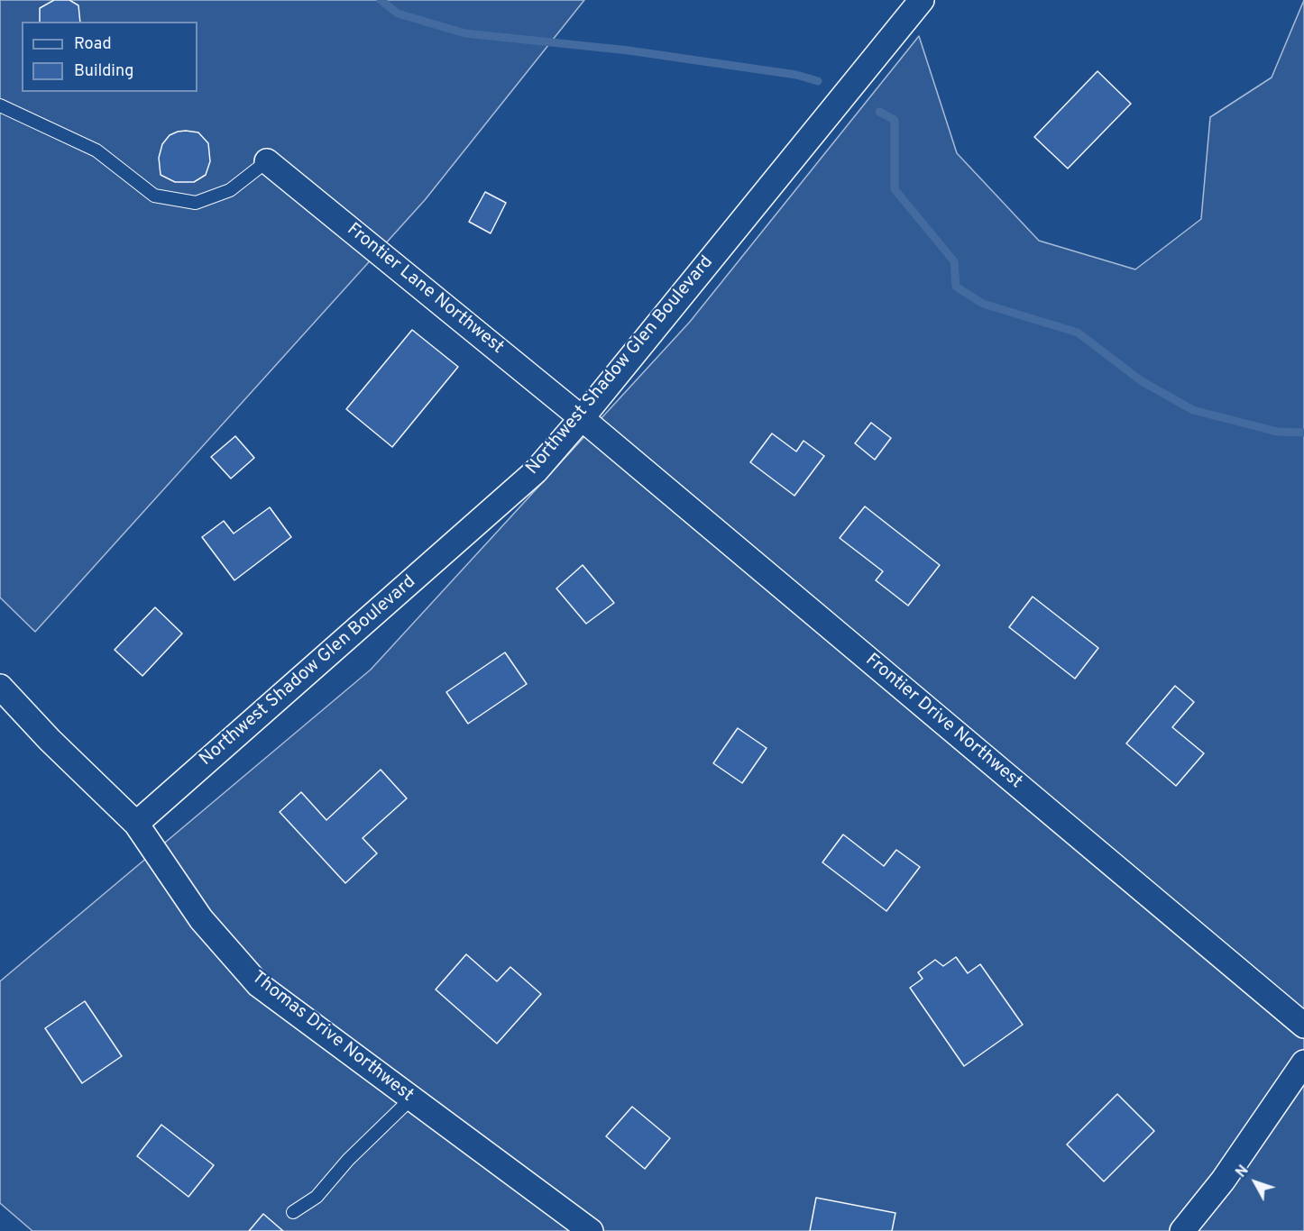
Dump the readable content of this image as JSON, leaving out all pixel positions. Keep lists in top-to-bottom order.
{
  "streets": {
    "street": [
      "Frontier Lane Northwest",
      "Northwest Shadow Glen Boulevard",
      "Frontier Drive Northwest",
      "Thomas Drive Northwest"
    ]
  },
  "crossings": [
    ["Frontier Lane Northwest", "Northwest Shadow Glen Boulevard"],
    ["Frontier Lane Northwest", "Frontier Drive Northwest"],
    ["Northwest Shadow Glen Boulevard", "Frontier Drive Northwest"],
    ["Northwest Shadow Glen Boulevard", "Thomas Drive Northwest"]
  ],
  "legend": ["Road", "Building"],
  "north": "top left"
}
